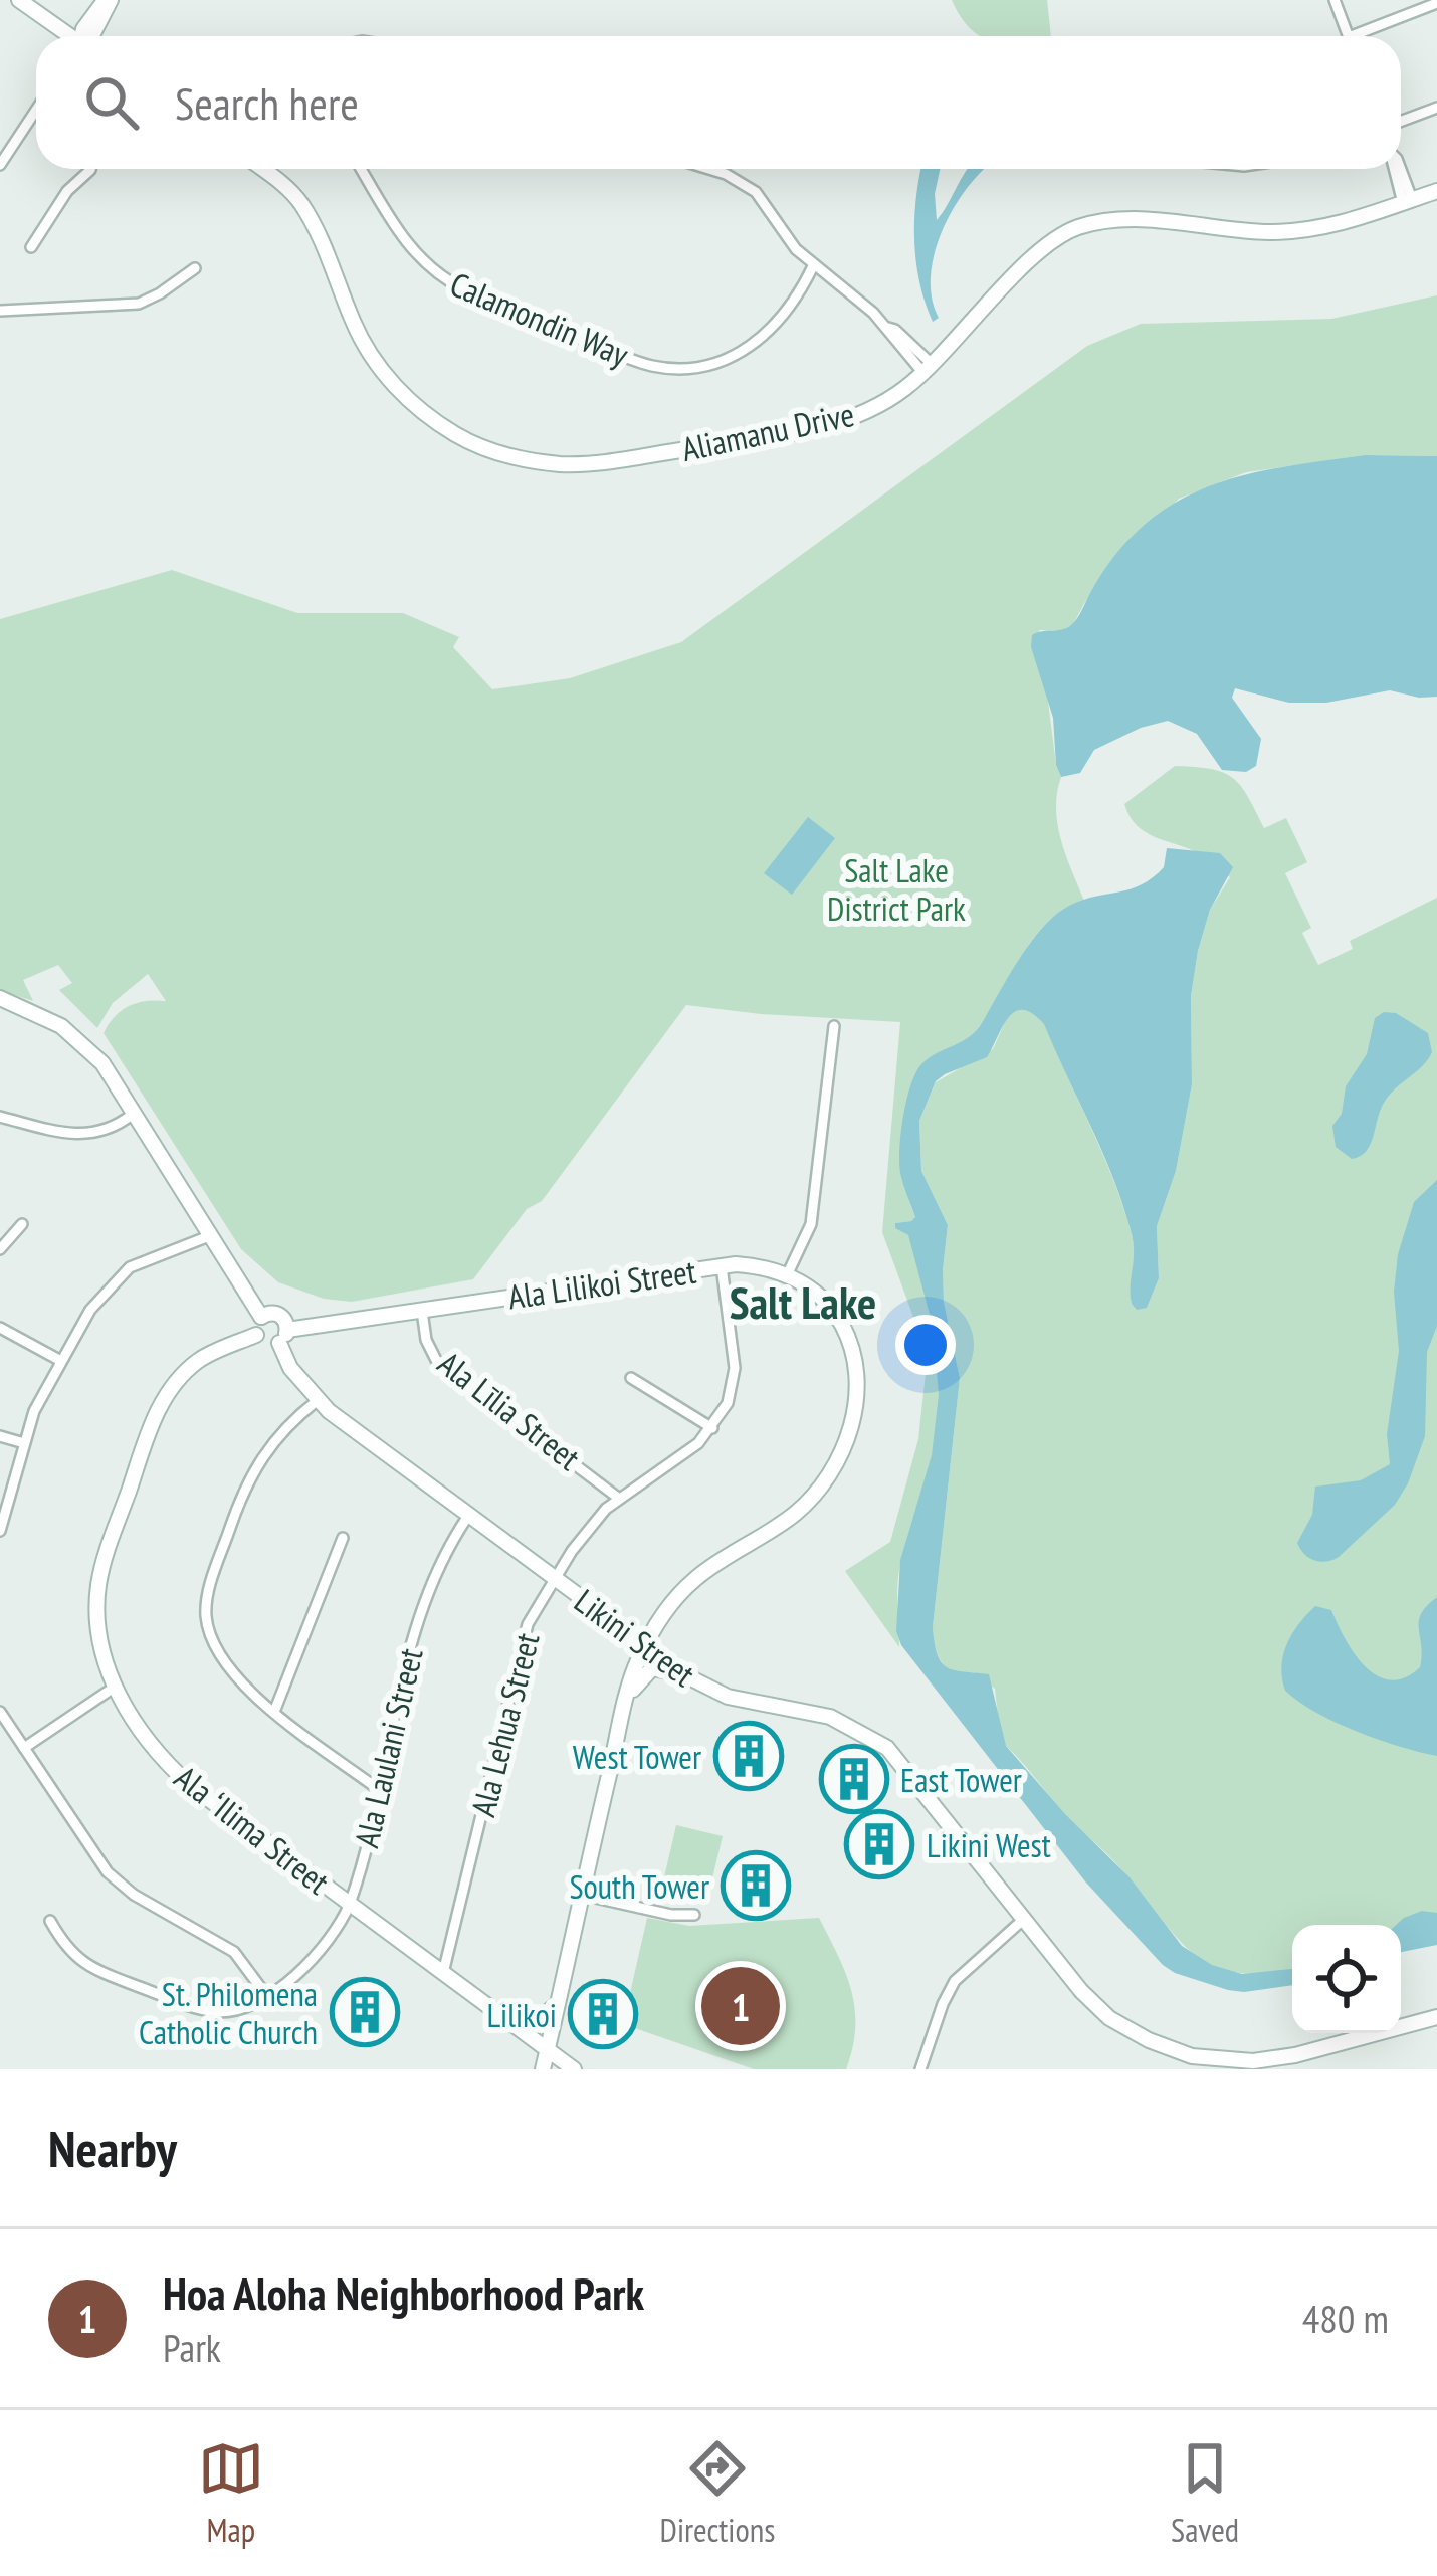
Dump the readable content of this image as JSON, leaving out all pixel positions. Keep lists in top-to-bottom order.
{
  "streets": {
    "street": [
      "Calamondin Way",
      "Aliamanu Drive",
      "Ala Lilikoi Street",
      "Ala Līlia Street",
      "Likini Street",
      "Ala Lehua Street",
      "Ala Laulani Street",
      "Ala ʻIlima Street"
    ]
  },
  "crossings": [
    ["Ala Lilikoi Street", "Ala Līlia Street"],
    ["Ala Lilikoi Street", "Likini Street"],
    ["Ala Lilikoi Street", "Ala Lehua Street"],
    ["Ala Lilikoi Street", "Ala ʻIlima Street"],
    ["Ala Līlia Street", "Ala Lehua Street"],
    ["Likini Street", "Ala Lehua Street"],
    ["Likini Street", "Ala Laulani Street"],
    ["Likini Street", "Ala ʻIlima Street"],
    ["Ala Lehua Street", "Ala ʻIlima Street"],
    ["Ala Laulani Street", "Ala ʻIlima Street"]
  ],
  "districts": ["Salt Lake"],
  "parks": ["Salt Lake District Park"],
  "places": {
    "building": [
      "West Tower",
      "East Tower",
      "Likini West",
      "South Tower",
      "St. Philomena Catholic Church",
      "Lilikoi"
    ]
  },
  "page": {
    "search": "Search here",
    "pins": "1",
    "heading": "Nearby",
    "list": [
      {
        "mark": "1",
        "name": "Hoa Aloha Neighborhood Park",
        "note": "Park",
        "value": "480 m"
      }
    ],
    "nav": ["Map", "Directions", "Saved"]
  }
}
